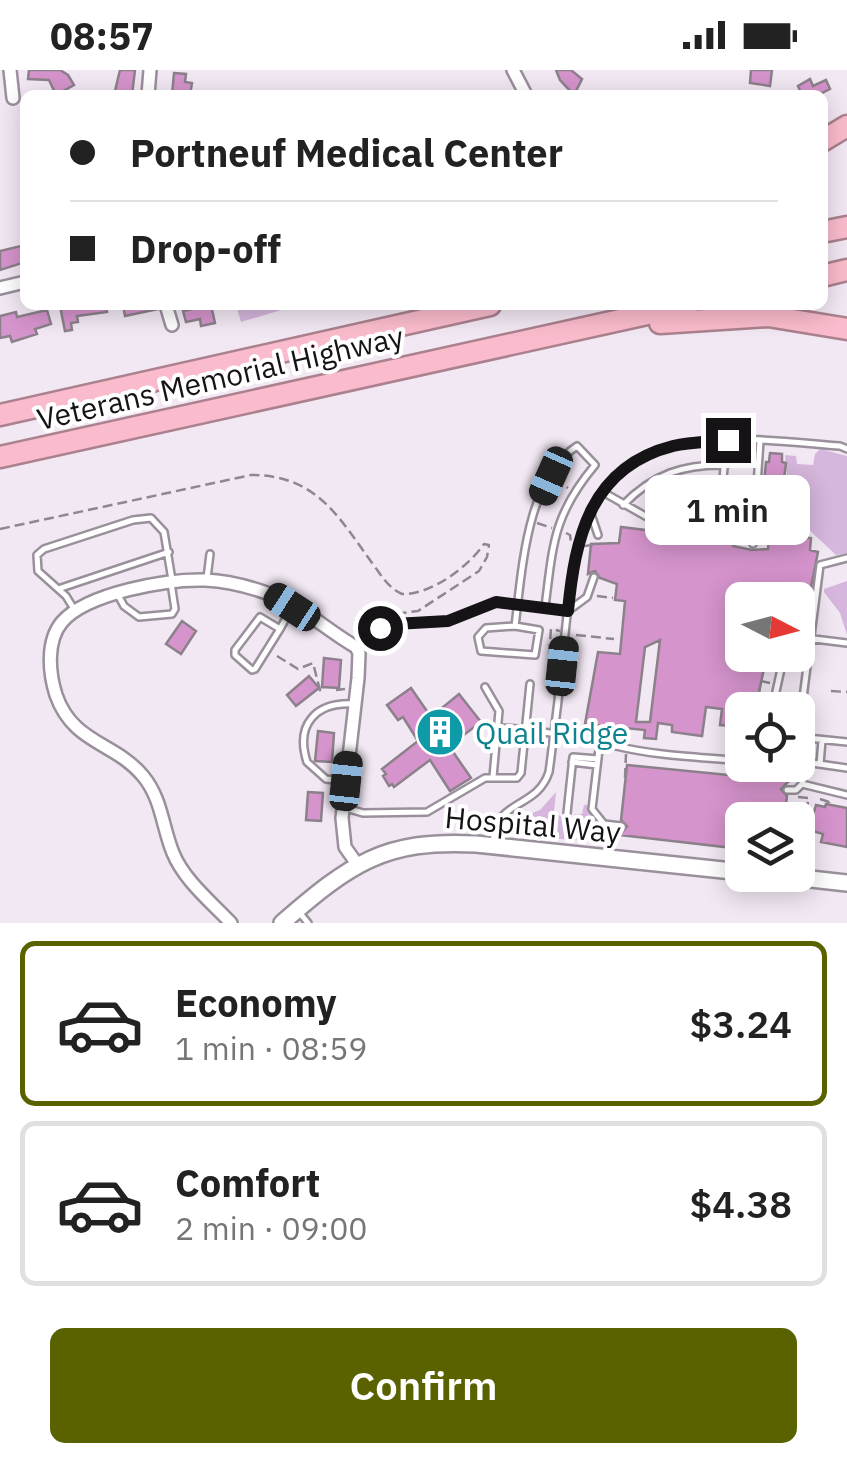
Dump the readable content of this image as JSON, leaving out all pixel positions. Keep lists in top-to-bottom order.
{
  "streets": {
    "highway": ["Veterans Memorial Highway"],
    "street": ["Hospital Way"]
  },
  "places": {
    "building": ["Quail Ridge"]
  },
  "north": "right",
  "page": {
    "status": "08:57",
    "banner": ["Portneuf Medical Center", "Drop-off"],
    "bubble": "1 min",
    "list": [
      {
        "name": "Economy",
        "note": "1 min · 08:59",
        "value": "$3.24"
      },
      {
        "name": "Comfort",
        "note": "2 min · 09:00",
        "value": "$4.38"
      }
    ],
    "buttons": "Confirm"
  }
}
